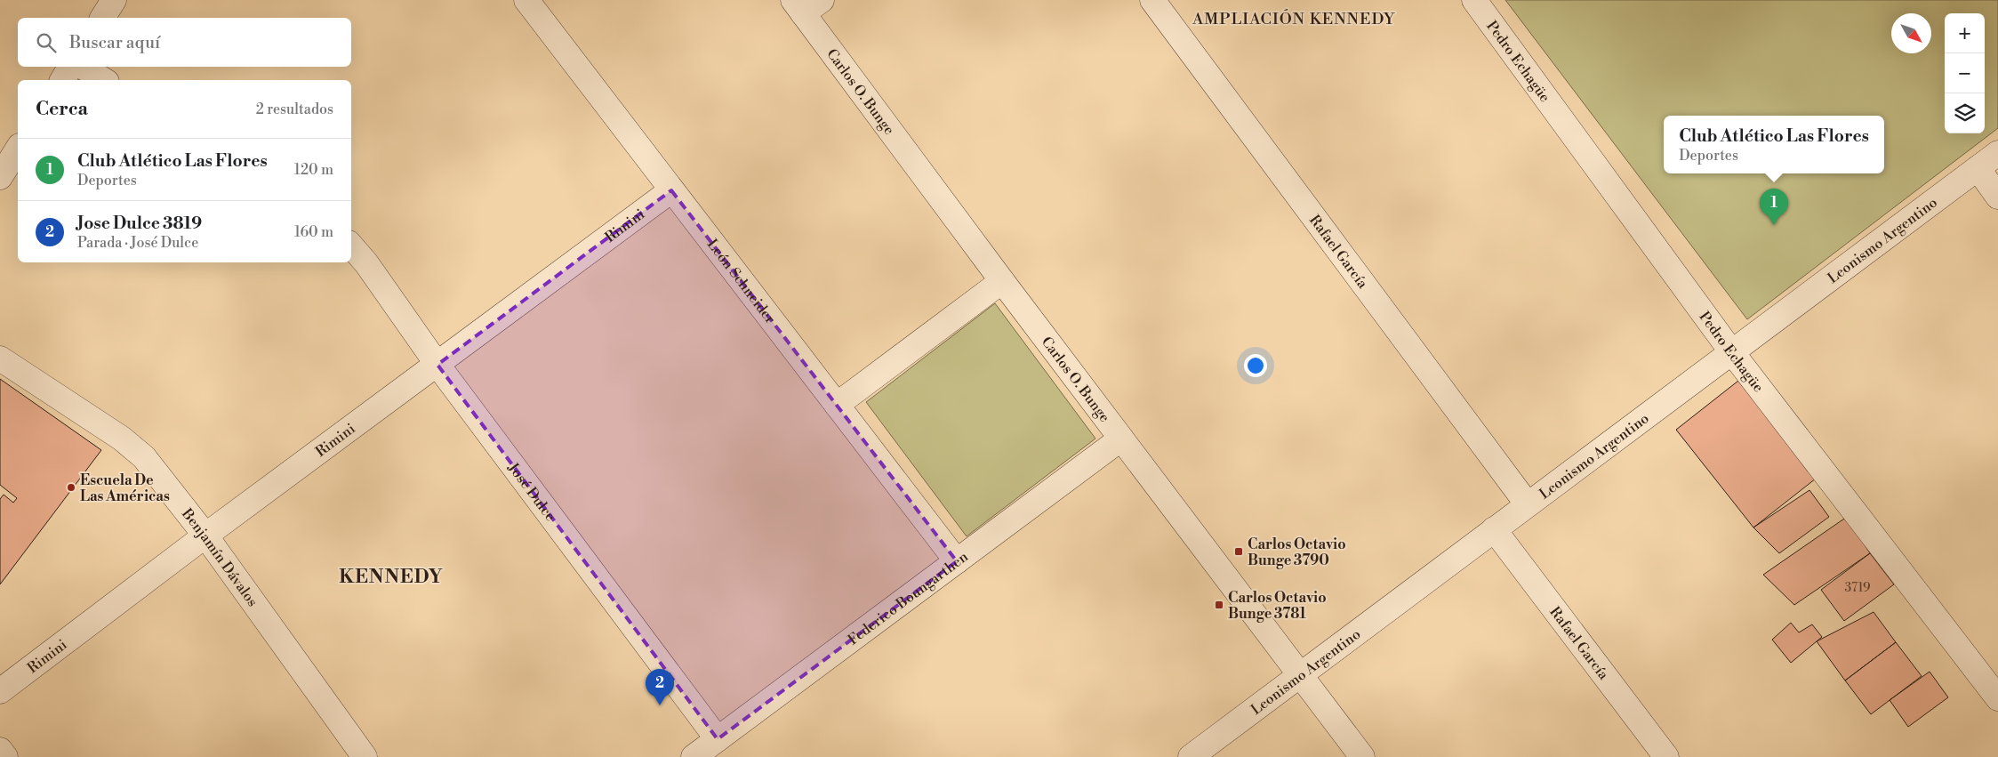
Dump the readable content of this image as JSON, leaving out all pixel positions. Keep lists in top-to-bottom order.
{
  "streets": {
    "street": [
      "Pedro Echagüe",
      "Carlos O. Bunge",
      "Rimini",
      "Leonismo Argentino",
      "Rafael García",
      "León Schneider",
      "José Dulce",
      "Benjamín Dávalos",
      "Federico Boungarthen"
    ]
  },
  "crossings": [
    ["Pedro Echagüe", "Leonismo Argentino"],
    ["Carlos O. Bunge", "Leonismo Argentino"],
    ["Carlos O. Bunge", "Federico Boungarthen"],
    ["Rimini", "León Schneider"],
    ["Rimini", "José Dulce"],
    ["Rimini", "Benjamín Dávalos"],
    ["Leonismo Argentino", "Rafael García"],
    ["León Schneider", "Federico Boungarthen"],
    ["José Dulce", "Federico Boungarthen"]
  ],
  "districts": ["AMPLIACIÓN KENNEDY", "KENNEDY"],
  "places": {
    "other": ["Escuela De Las Américas"],
    "transit": ["Carlos Octavio Bunge 3790", "Carlos Octavio Bunge 3781"]
  },
  "house_numbers": ["3719"],
  "north": "bottom right",
  "page": {
    "map_buttons": ["+", "−"],
    "search": "Buscar aquí",
    "heading": ["Cerca", "2 resultados"],
    "popup": ["Club Atlético Las Flores", "Deportes"],
    "list": [
      {
        "mark": "1",
        "name": "Club Atlético Las Flores",
        "note": "Deportes",
        "value": "120 m"
      },
      {
        "mark": "2",
        "name": "Jose Dulce 3819",
        "note": "Parada · José Dulce",
        "value": "160 m"
      }
    ],
    "pins": ["1", "2"]
  }
}
